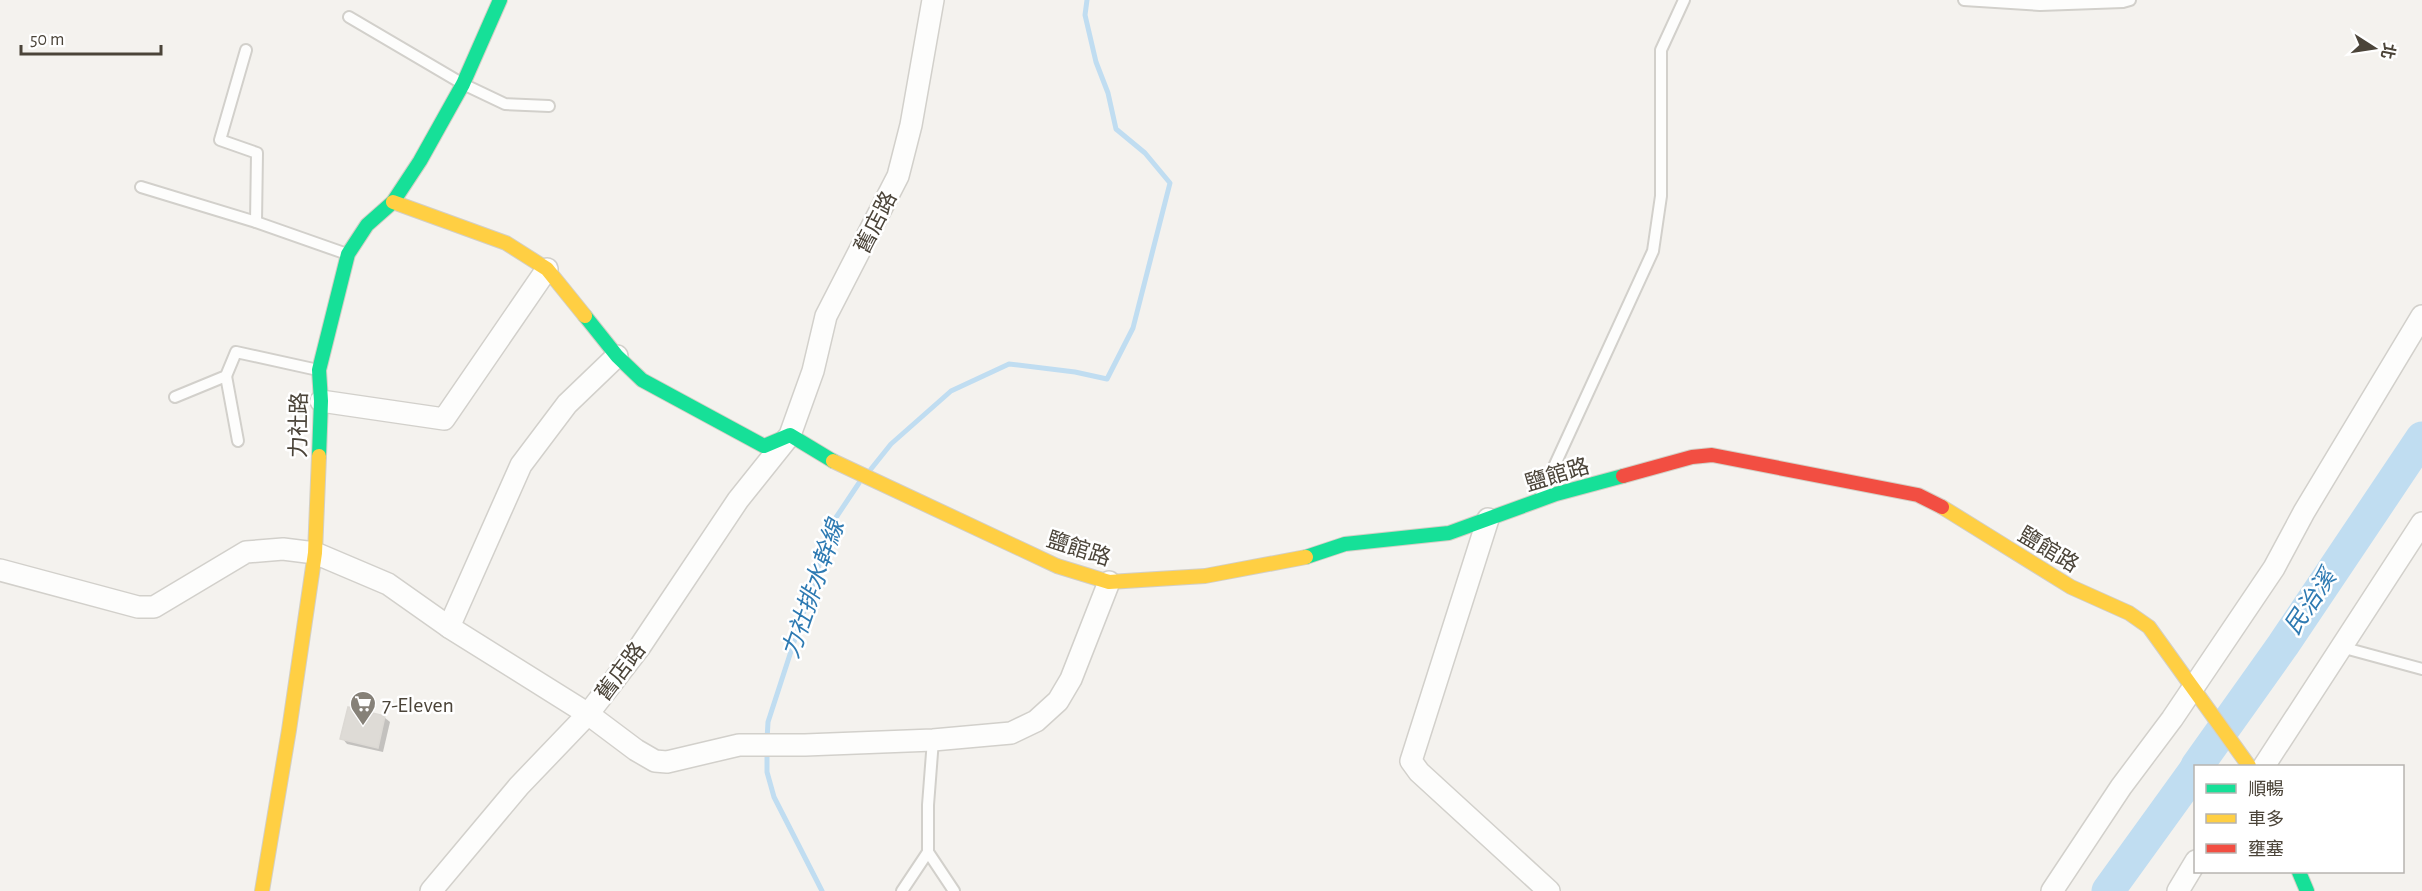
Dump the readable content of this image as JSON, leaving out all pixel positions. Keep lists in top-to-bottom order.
{
  "streets": {
    "street": ["舊店路", "力社路", "鹽館路"]
  },
  "crossings": [
    ["舊店路", "鹽館路"]
  ],
  "water": ["力社排水幹線", "民治溪"],
  "places": {
    "supermarket": ["7-Eleven"]
  },
  "legend": ["順暢", "車多", "壅塞"],
  "scale_bar": "50 m",
  "north": "right"
}
